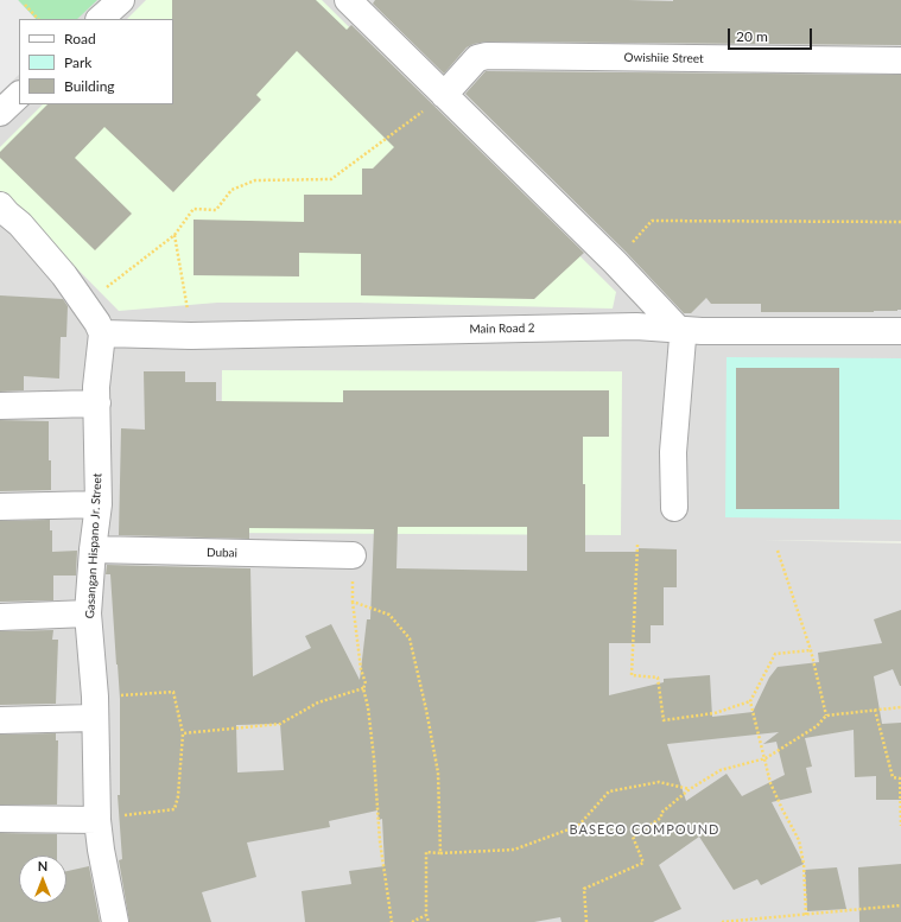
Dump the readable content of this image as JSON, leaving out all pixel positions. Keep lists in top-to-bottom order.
{
  "streets": {
    "street": [
      "Owishiie Street",
      "Main Road 2",
      "Gasangan Hispano Jr. Street",
      "Dubai"
    ]
  },
  "crossings": [
    ["Main Road 2", "Gasangan Hispano Jr. Street"],
    ["Gasangan Hispano Jr. Street", "Dubai"]
  ],
  "districts": ["BASECO COMPOUND"],
  "legend": ["Road", "Park", "Building"],
  "scale_bar": "20 m",
  "north": "top"
}
